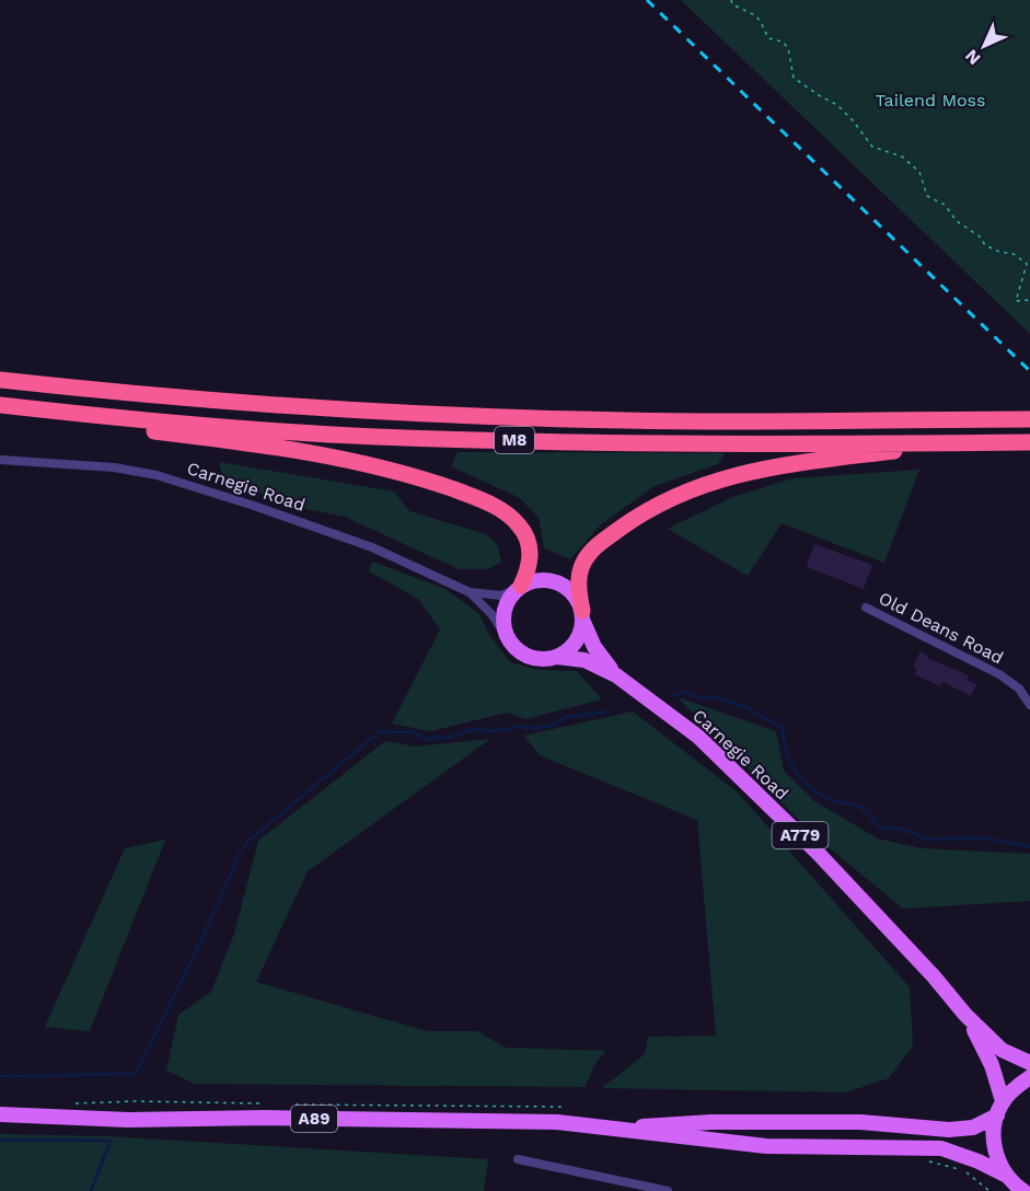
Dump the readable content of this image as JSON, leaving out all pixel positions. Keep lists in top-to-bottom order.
{
  "streets": {
    "highway": ["M8"],
    "main road": ["Carnegie Road", "A779", "A89"],
    "street": ["Old Deans Road"]
  },
  "crossings": [
    ["M8", "Carnegie Road"],
    ["M8", "A779"],
    ["Carnegie Road", "A779"],
    ["Carnegie Road", "A89"]
  ],
  "parks": ["Tailend Moss"],
  "north": "bottom left"
}
